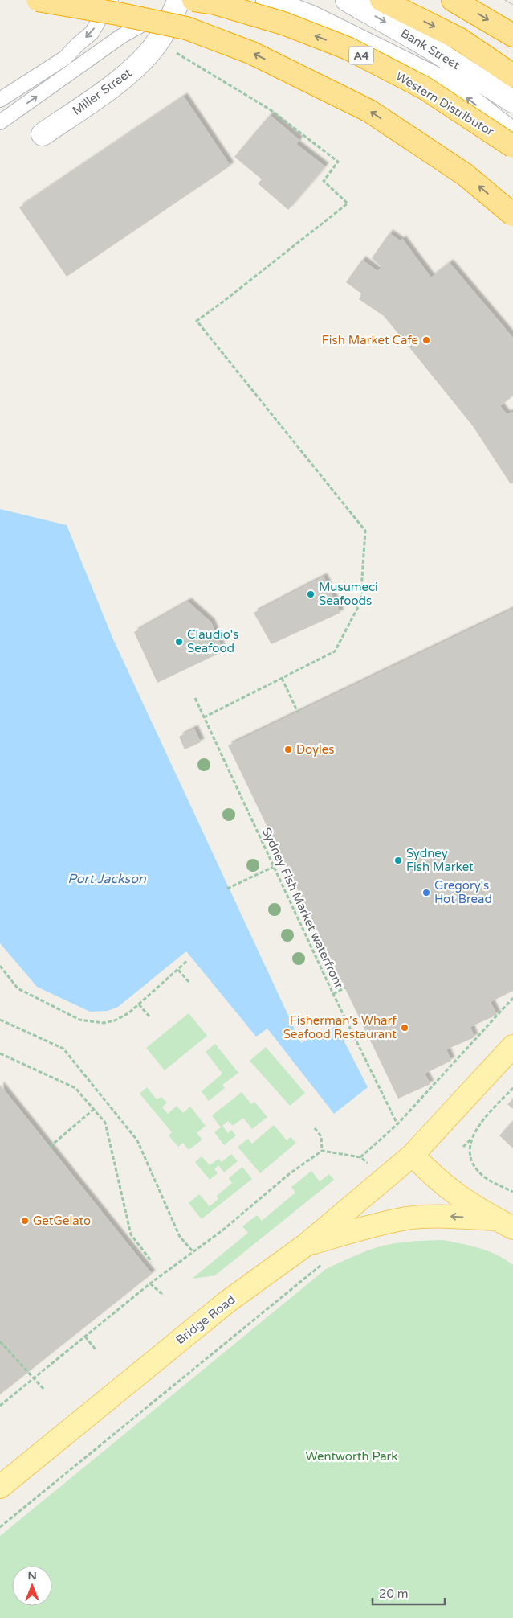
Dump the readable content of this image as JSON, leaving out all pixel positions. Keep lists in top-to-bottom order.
{
  "streets": {
    "highway": ["A4", "Western Distributor"],
    "main road": ["Bridge Road"],
    "street": ["Bank Street", "Miller Street"],
    "path": ["Sydney Fish Market waterfront"]
  },
  "crossings": [
    ["Miller Street", "Western Distributor"]
  ],
  "water": ["Port Jackson"],
  "parks": ["Wentworth Park"],
  "places": [
    "Fish Market Cafe",
    "Musumeci Seafoods",
    "Claudio's Seafood",
    "Doyles",
    "Sydney Fish Market",
    "Gregory's Hot Bread",
    "Fisherman's Wharf Seafood Restaurant",
    "GetGelato"
  ],
  "scale_bar": "20 m",
  "north": "top"
}
